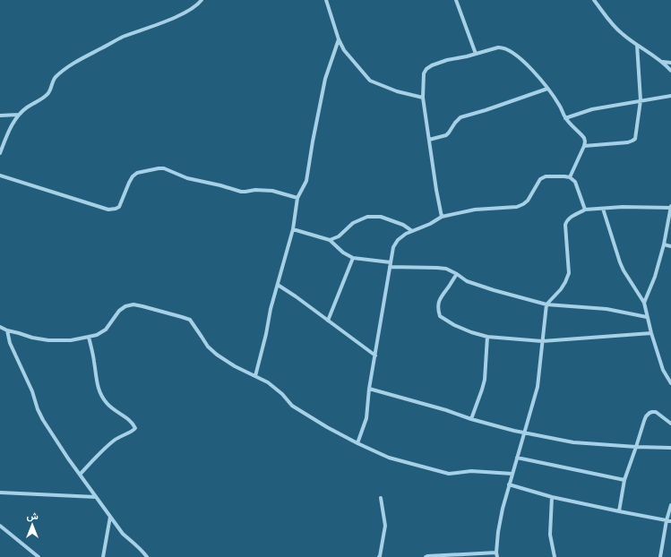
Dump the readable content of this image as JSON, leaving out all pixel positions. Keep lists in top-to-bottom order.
{
  "north": "top"
}
